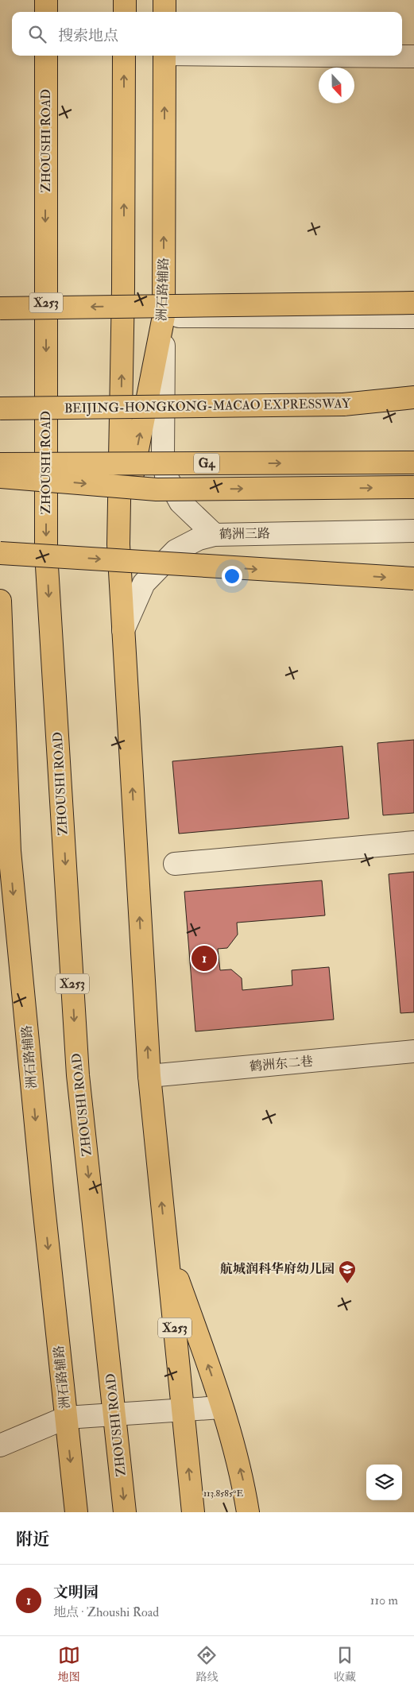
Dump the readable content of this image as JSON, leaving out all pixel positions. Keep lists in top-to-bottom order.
{
  "streets": {
    "main road": [
      "ZHOUSHI ROAD",
      "洲石路辅路",
      "X253",
      "BEIJING-HONGKONG-MACAO EXPRESSWAY",
      "G4"
    ],
    "street": ["鹤洲三路", "鹤洲东二巷"]
  },
  "crossings": [
    ["洲石路辅路", "X253"],
    ["X253", "鹤洲三路"],
    ["X253", "鹤洲东二巷"]
  ],
  "places": {
    "school or university": ["航城润科华府幼儿园"]
  },
  "north": "bottom",
  "page": {
    "search": "搜索地点",
    "pins": "1",
    "heading": "附近",
    "list": [
      {
        "mark": "1",
        "name": "文明园",
        "note": "地点 · Zhoushi Road",
        "value": "110 m"
      }
    ],
    "nav": ["地图", "路线", "收藏"]
  },
  "coordinates": ["113.8585°E"]
}
